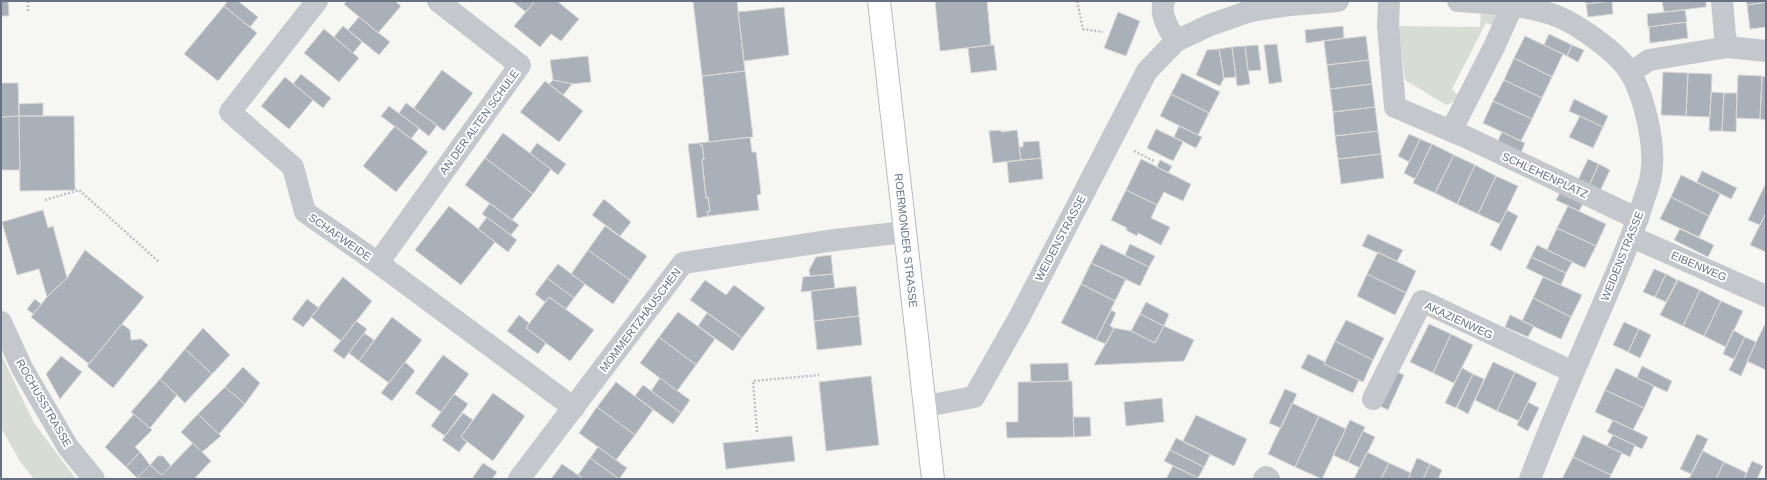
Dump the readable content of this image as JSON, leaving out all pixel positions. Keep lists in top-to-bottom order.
{
  "streets": {
    "main road": ["ROERMONDER STRASSE"],
    "street": [
      "AN DER ALTEN SCHULE",
      "SCHLEHENPLATZ",
      "SCHAFWEIDE",
      "WEIDENSTRASSE",
      "EIBENWEG",
      "MOMMERTZHÄUSCHEN",
      "AKAZIENWEG",
      "ROCHUSSTRASSE"
    ]
  },
  "crossings": [
    ["AN DER ALTEN SCHULE", "SCHAFWEIDE"],
    ["SCHLEHENPLATZ", "WEIDENSTRASSE"],
    ["SCHLEHENPLATZ", "EIBENWEG"],
    ["SCHAFWEIDE", "MOMMERTZHÄUSCHEN"],
    ["WEIDENSTRASSE", "ROERMONDER STRASSE"],
    ["WEIDENSTRASSE", "EIBENWEG"],
    ["WEIDENSTRASSE", "AKAZIENWEG"],
    ["ROERMONDER STRASSE", "MOMMERTZHÄUSCHEN"]
  ]
}
